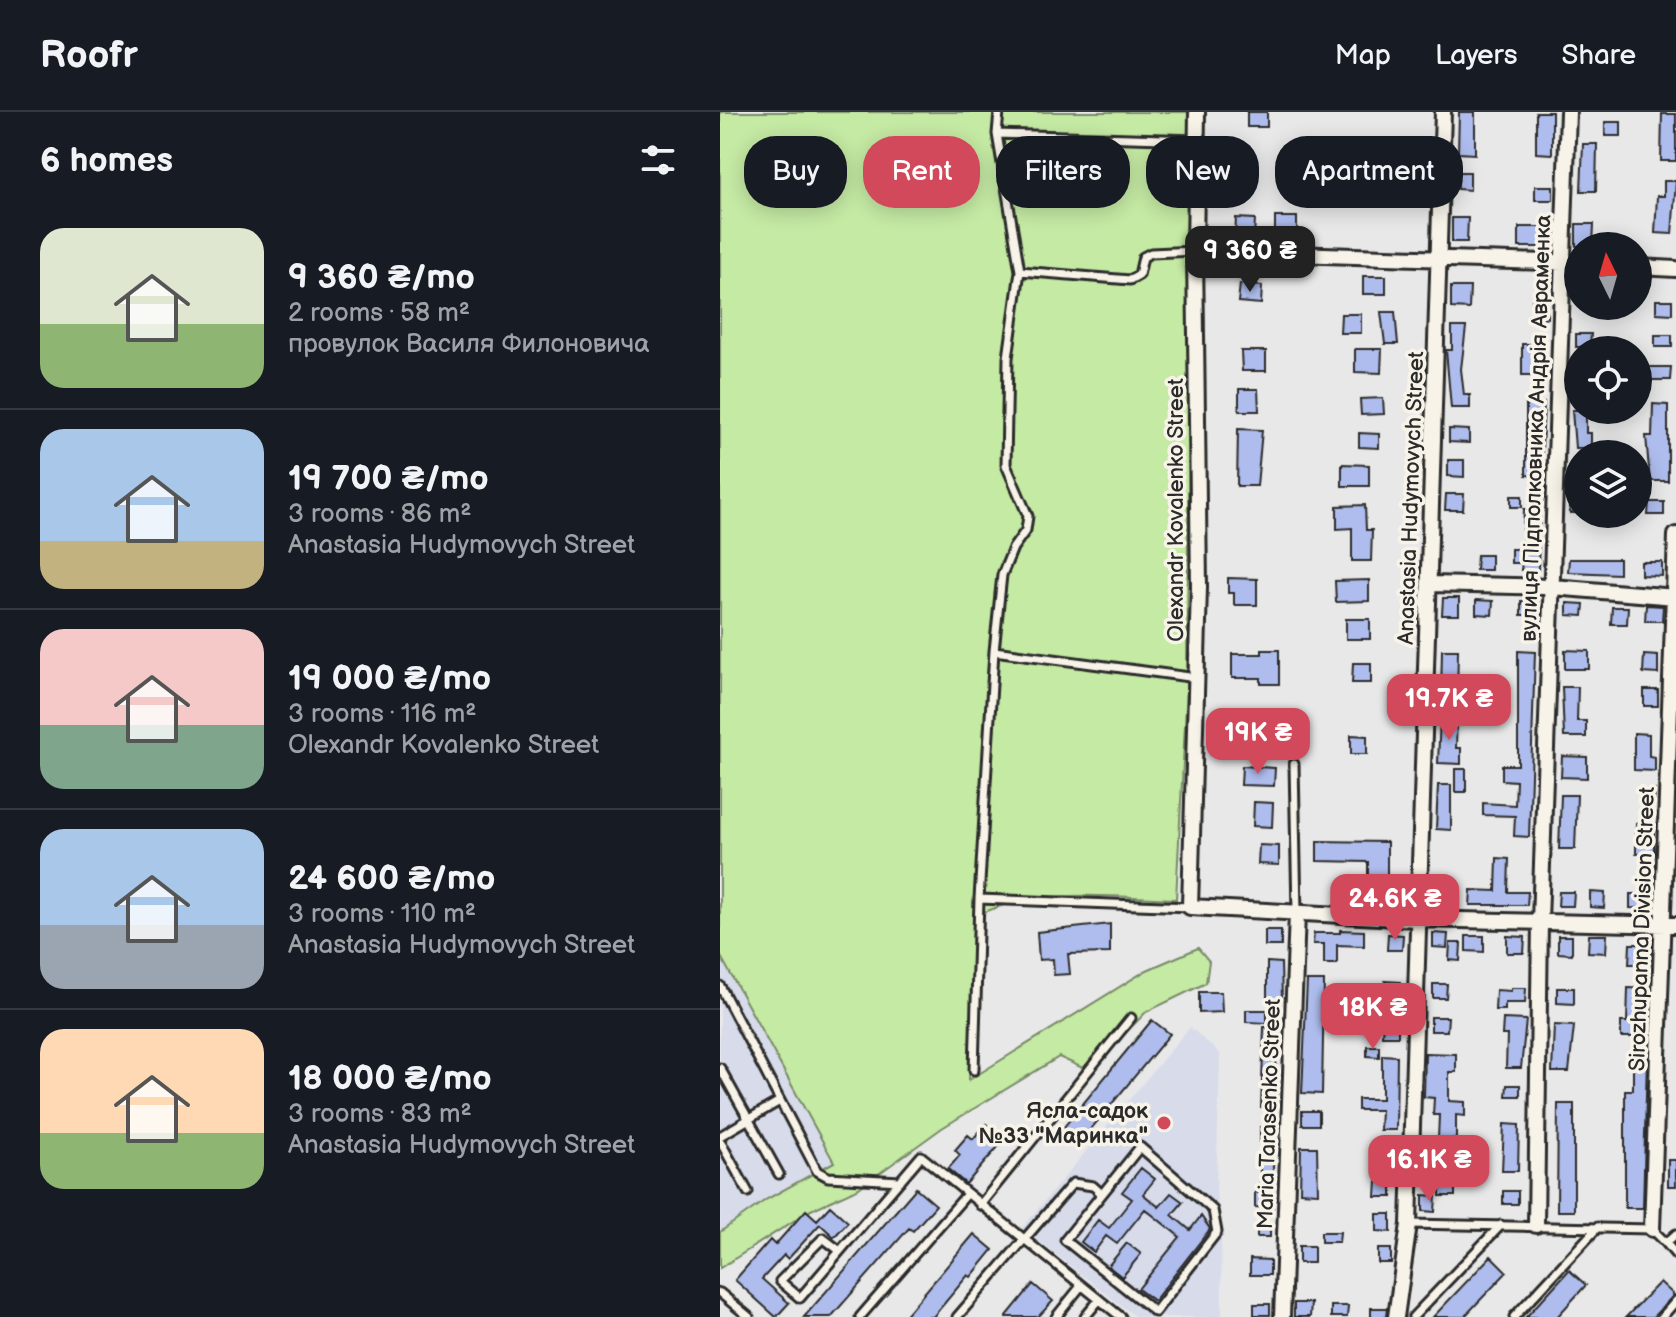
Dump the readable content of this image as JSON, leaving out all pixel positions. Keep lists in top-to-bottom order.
{
  "streets": {
    "street": [
      "вулиця Підполковника Андрія Авраменка",
      "Anastasia Hudymovych Street",
      "Olexandr Kovalenko Street",
      "Sirozhupanna Division Street",
      "Maria Tarasenko Street"
    ]
  },
  "places": ["Ясла-садок №33 \"Маринка\""],
  "north": "top",
  "page": {
    "header": "Roofr",
    "nav": ["Map", "Layers", "Share"],
    "heading": "6 homes",
    "chip": [
      "Buy",
      "Rent",
      "Filters",
      "New",
      "Apartment"
    ],
    "list": [
      {
        "name": "9 360 ₴/mo",
        "note": "2 rooms · 58 m² · провулок Василя Филоновича"
      },
      {
        "name": "19 700 ₴/mo",
        "note": "3 rooms · 86 m² · Anastasia Hudymovych Street"
      },
      {
        "name": "19 000 ₴/mo",
        "note": "3 rooms · 116 m² · Olexandr Kovalenko Street"
      },
      {
        "name": "24 600 ₴/mo",
        "note": "3 rooms · 110 m² · Anastasia Hudymovych Street"
      },
      {
        "name": "18 000 ₴/mo",
        "note": "3 rooms · 83 m² · Anastasia Hudymovych Street"
      }
    ],
    "price": [
      "9 360 ₴",
      "19.7K ₴",
      "19K ₴",
      "24.6K ₴",
      "18K ₴",
      "16.1K ₴"
    ]
  }
}
